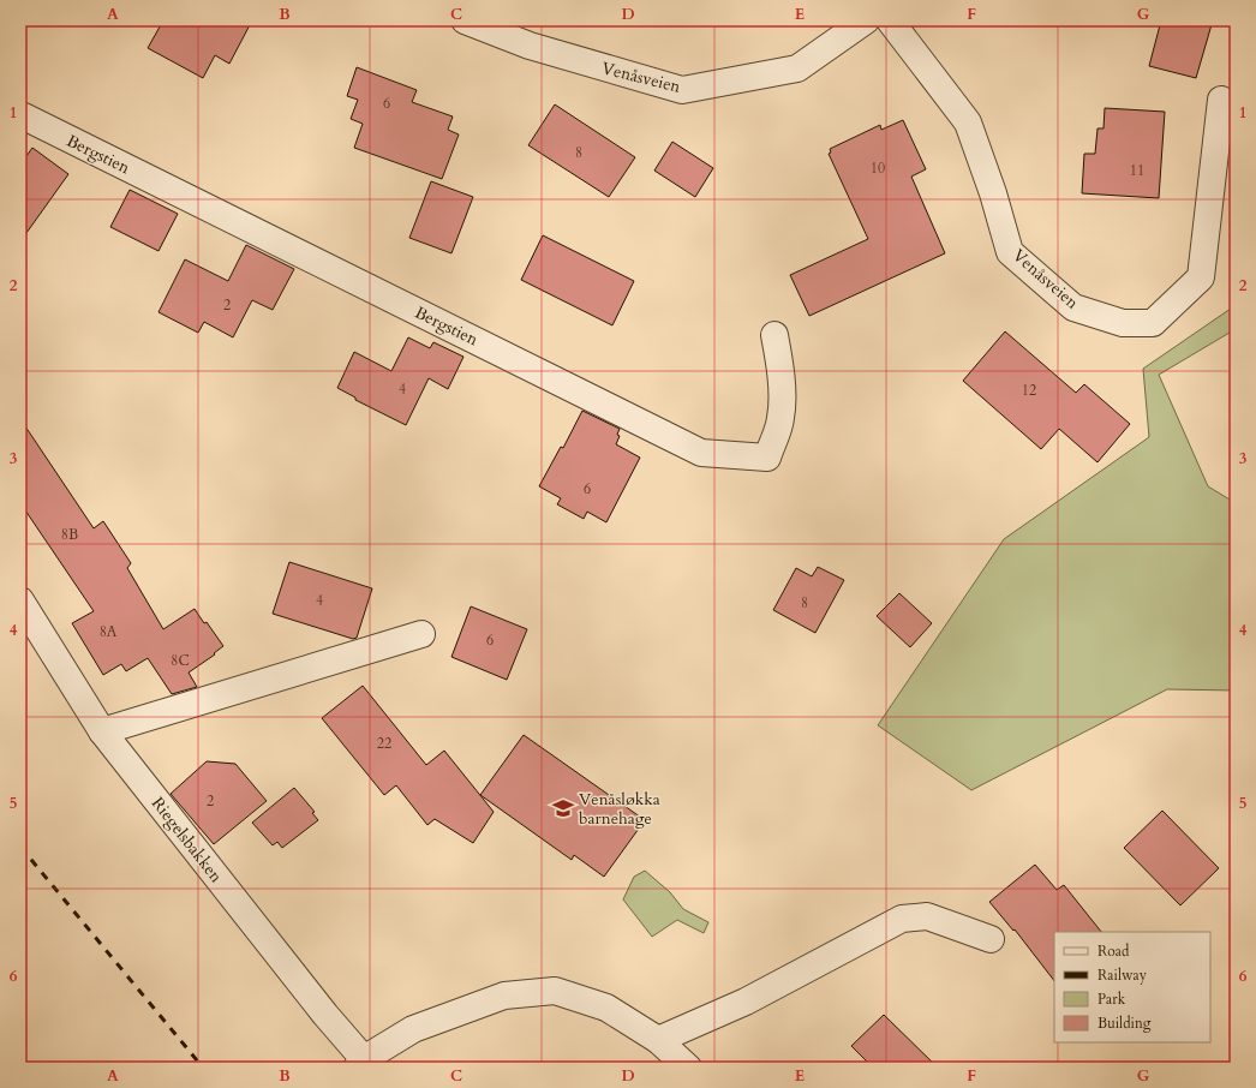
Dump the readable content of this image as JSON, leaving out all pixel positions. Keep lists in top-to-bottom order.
{
  "streets": {
    "street": ["Venåsveien", "Bergstien", "Riegelsbakken"]
  },
  "places": {
    "school or university": ["Venåsløkka barnehage"]
  },
  "house_numbers": [
    "6",
    "8",
    "10",
    "11",
    "2",
    "4",
    "12",
    "6",
    "8B",
    "4",
    "8",
    "8A",
    "6",
    "8C",
    "22",
    "2"
  ],
  "legend": [
    "Road",
    "Railway",
    "Park",
    "Building"
  ],
  "grid": {
    "columns": [
      "A",
      "B",
      "C",
      "D",
      "E",
      "F",
      "G"
    ],
    "rows": [
      "1",
      "2",
      "3",
      "4",
      "5",
      "6"
    ]
  }
}
